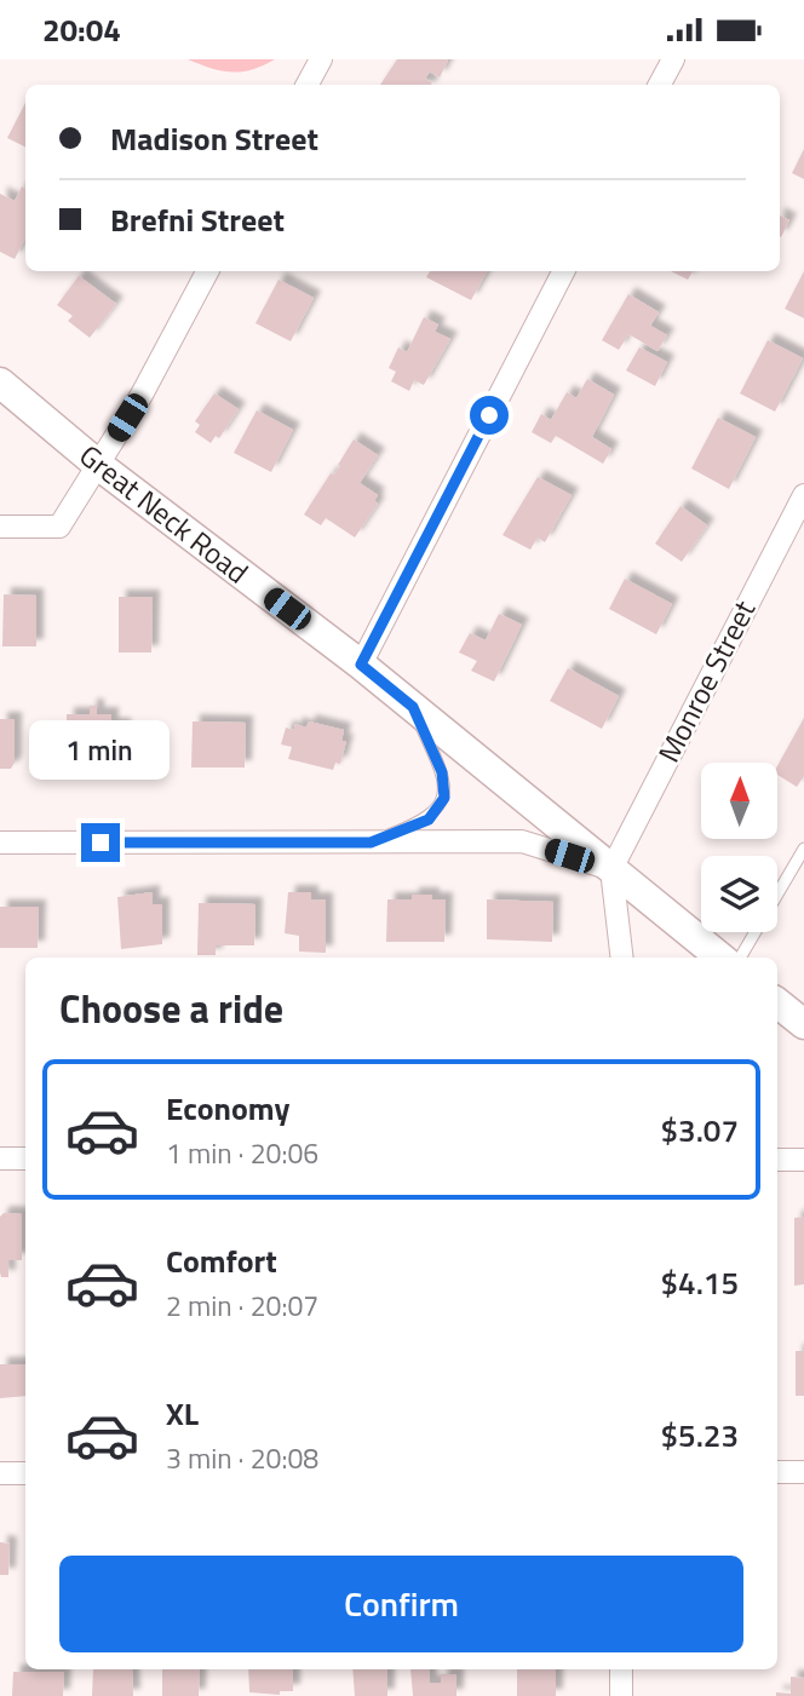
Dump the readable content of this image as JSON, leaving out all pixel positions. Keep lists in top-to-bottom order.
{
  "streets": {
    "main road": ["Great Neck Road"],
    "street": ["Monroe Street"]
  },
  "crossings": [
    ["Great Neck Road", "Monroe Street"]
  ],
  "north": "top",
  "page": {
    "status": "20:04",
    "banner": ["Madison Street", "Brefni Street"],
    "bubble": "1 min",
    "heading": "Choose a ride",
    "list": [
      {
        "name": "Economy",
        "note": "1 min · 20:06",
        "value": "$3.07"
      },
      {
        "name": "Comfort",
        "note": "2 min · 20:07",
        "value": "$4.15"
      },
      {
        "name": "XL",
        "note": "3 min · 20:08",
        "value": "$5.23"
      }
    ],
    "buttons": "Confirm"
  }
}
